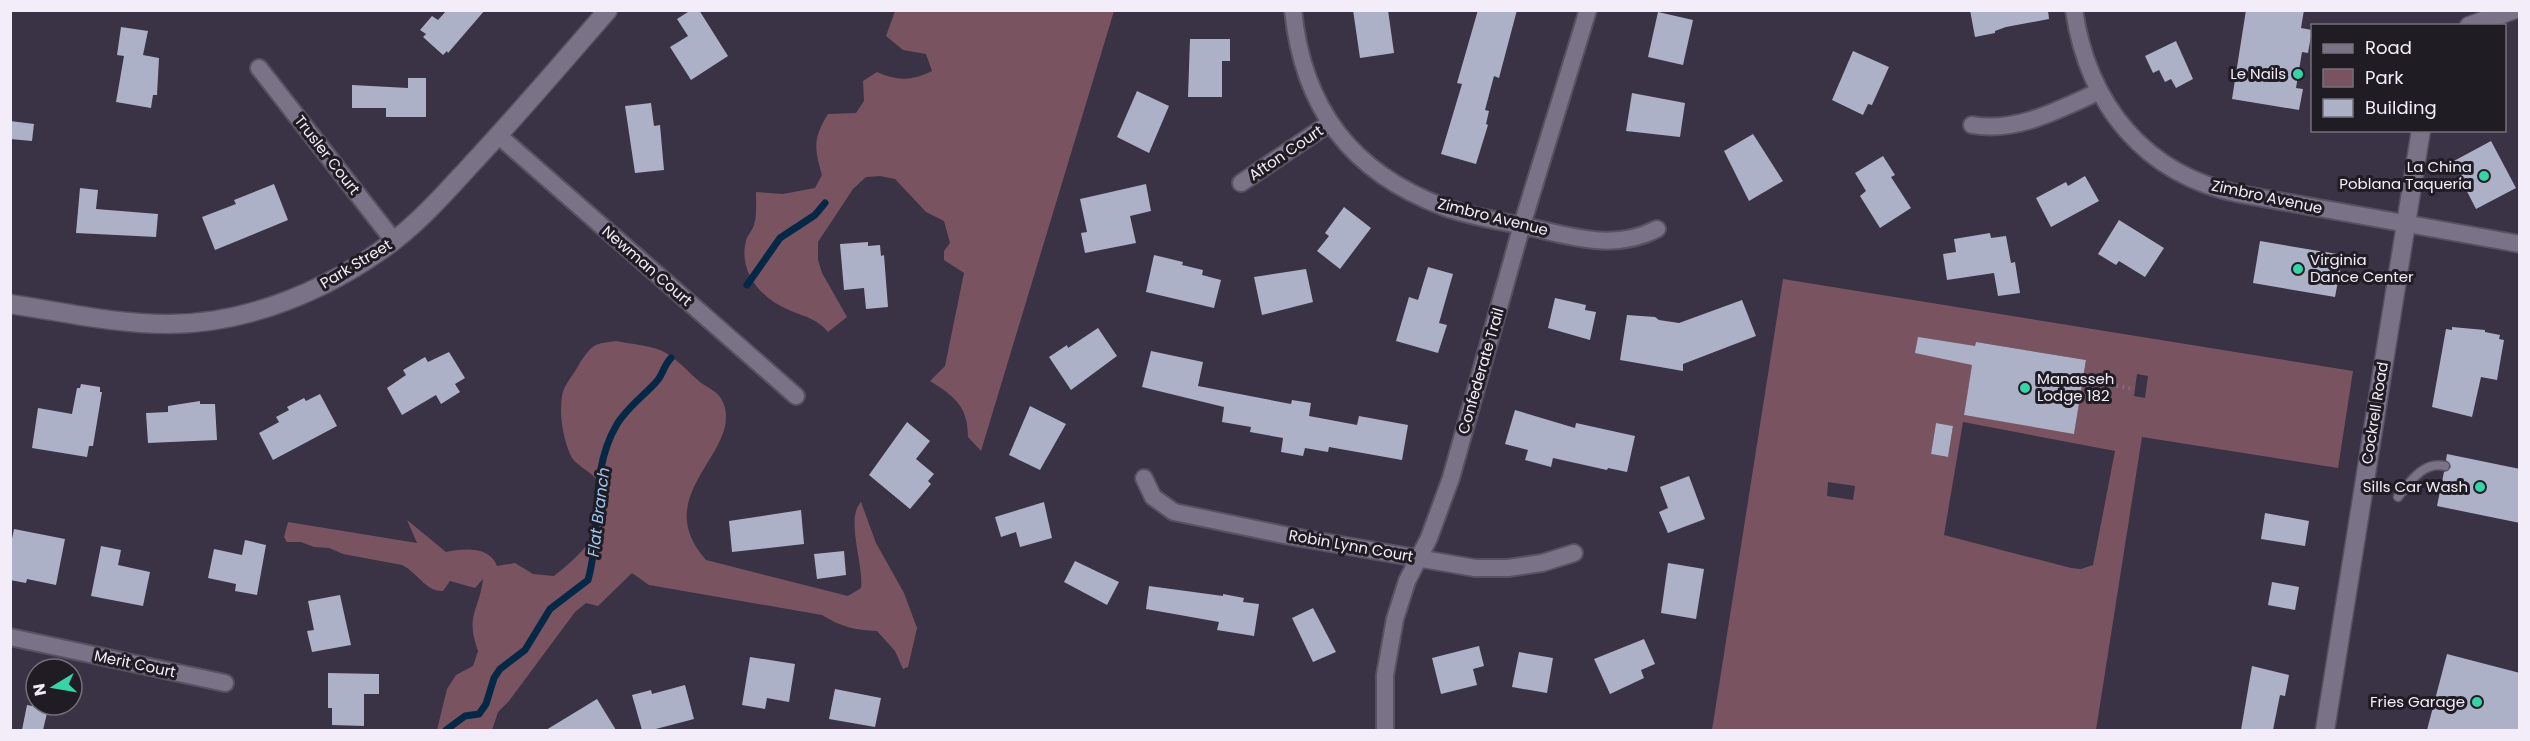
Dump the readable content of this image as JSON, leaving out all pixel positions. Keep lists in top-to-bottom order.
{
  "streets": {
    "street": [
      "Afton Court",
      "Trusler Court",
      "Zimbro Avenue",
      "Park Street",
      "Newman Court",
      "Confederate Trail",
      "Cockrell Road",
      "Robin Lynn Court",
      "Merit Court"
    ]
  },
  "crossings": [
    ["Afton Court", "Zimbro Avenue"],
    ["Trusler Court", "Park Street"],
    ["Zimbro Avenue", "Confederate Trail"],
    ["Zimbro Avenue", "Cockrell Road"],
    ["Park Street", "Newman Court"],
    ["Confederate Trail", "Robin Lynn Court"]
  ],
  "water": ["Flat Branch"],
  "places": [
    "Le Nails",
    "La China Poblana Taqueria",
    "Virginia Dance Center",
    "Manasseh Lodge 182",
    "Sills Car Wash",
    "Fries Garage"
  ],
  "legend": ["Road", "Park", "Building"],
  "north": "left"
}
